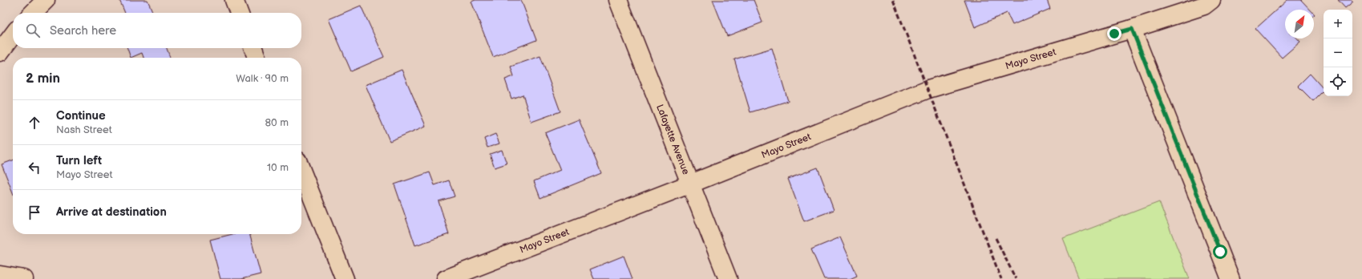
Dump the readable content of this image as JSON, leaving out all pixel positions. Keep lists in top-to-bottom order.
{
  "streets": {
    "street": ["Mayo Street", "Lafayette Avenue"]
  },
  "crossings": [
    ["Mayo Street", "Lafayette Avenue"]
  ],
  "north": "top right",
  "page": {
    "map_buttons": ["+", "−"],
    "search": "Search here",
    "heading": ["2 min", "Walk · 90 m"],
    "list": [
      ["Continue", "Nash Street", "80 m"],
      ["Turn left", "Mayo Street", "10 m"],
      "Arrive at destination"
    ]
  }
}
